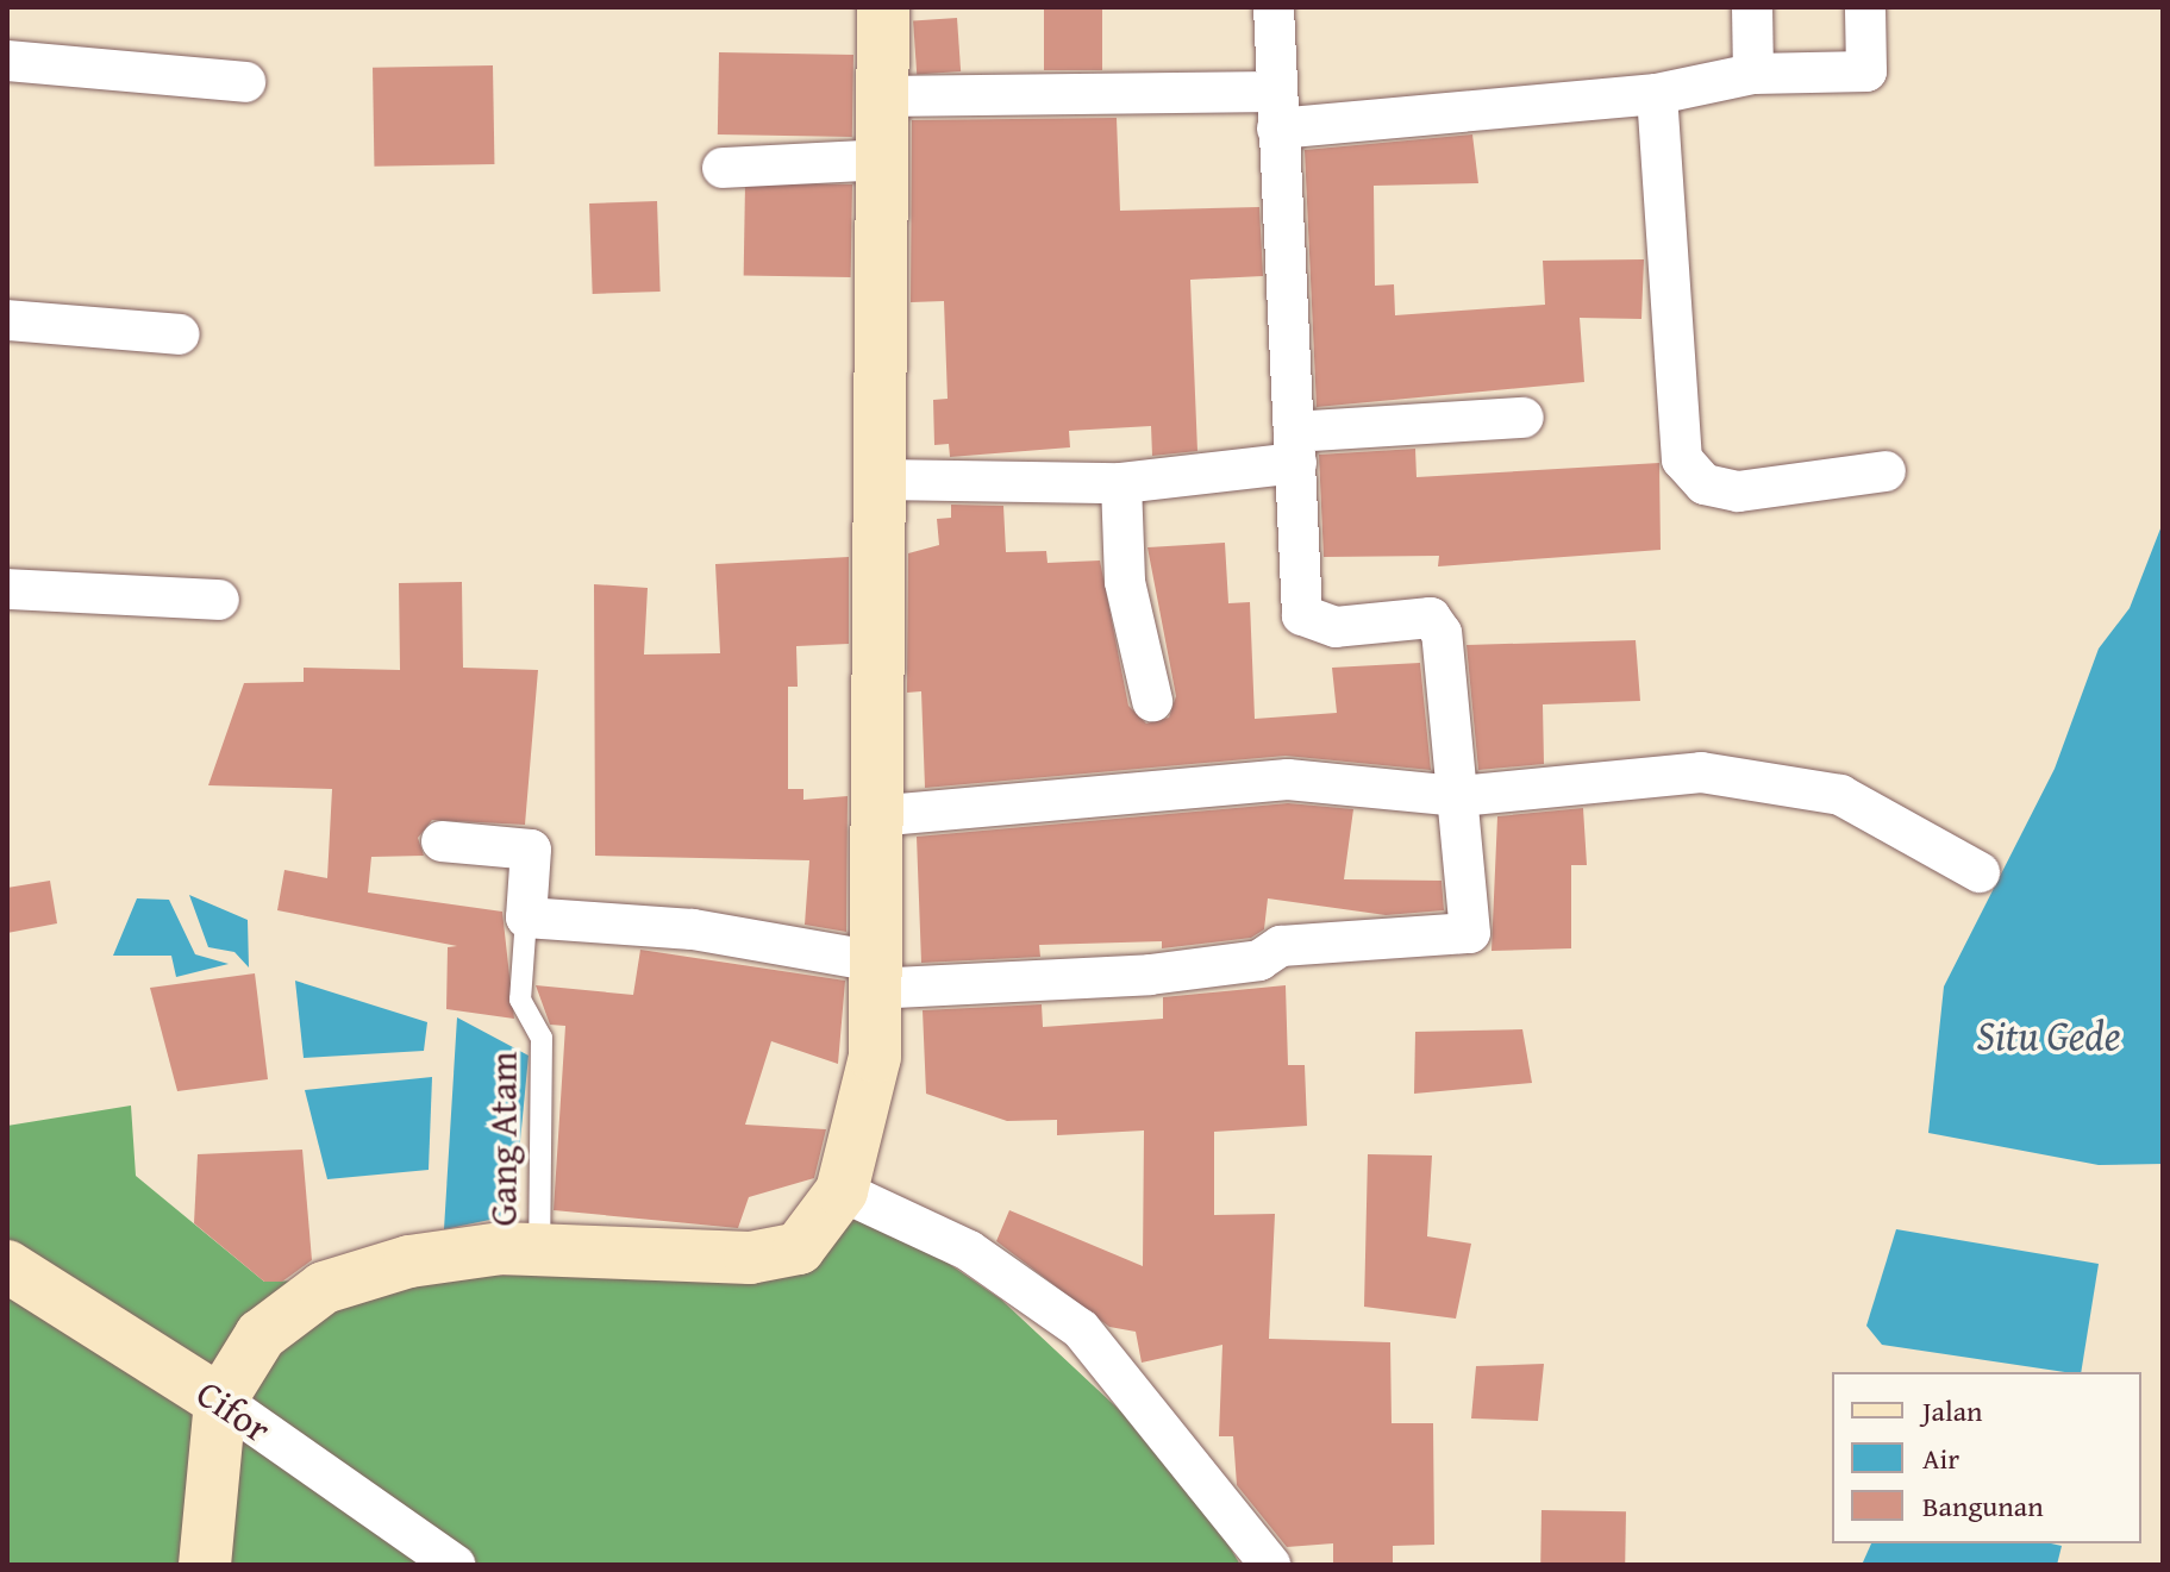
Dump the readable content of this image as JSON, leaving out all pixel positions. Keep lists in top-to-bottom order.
{
  "streets": {
    "street": ["Cifor"],
    "lane": ["Gang Atam"]
  },
  "water": ["Situ Gede"],
  "legend": ["Jalan", "Air", "Bangunan"]
}
